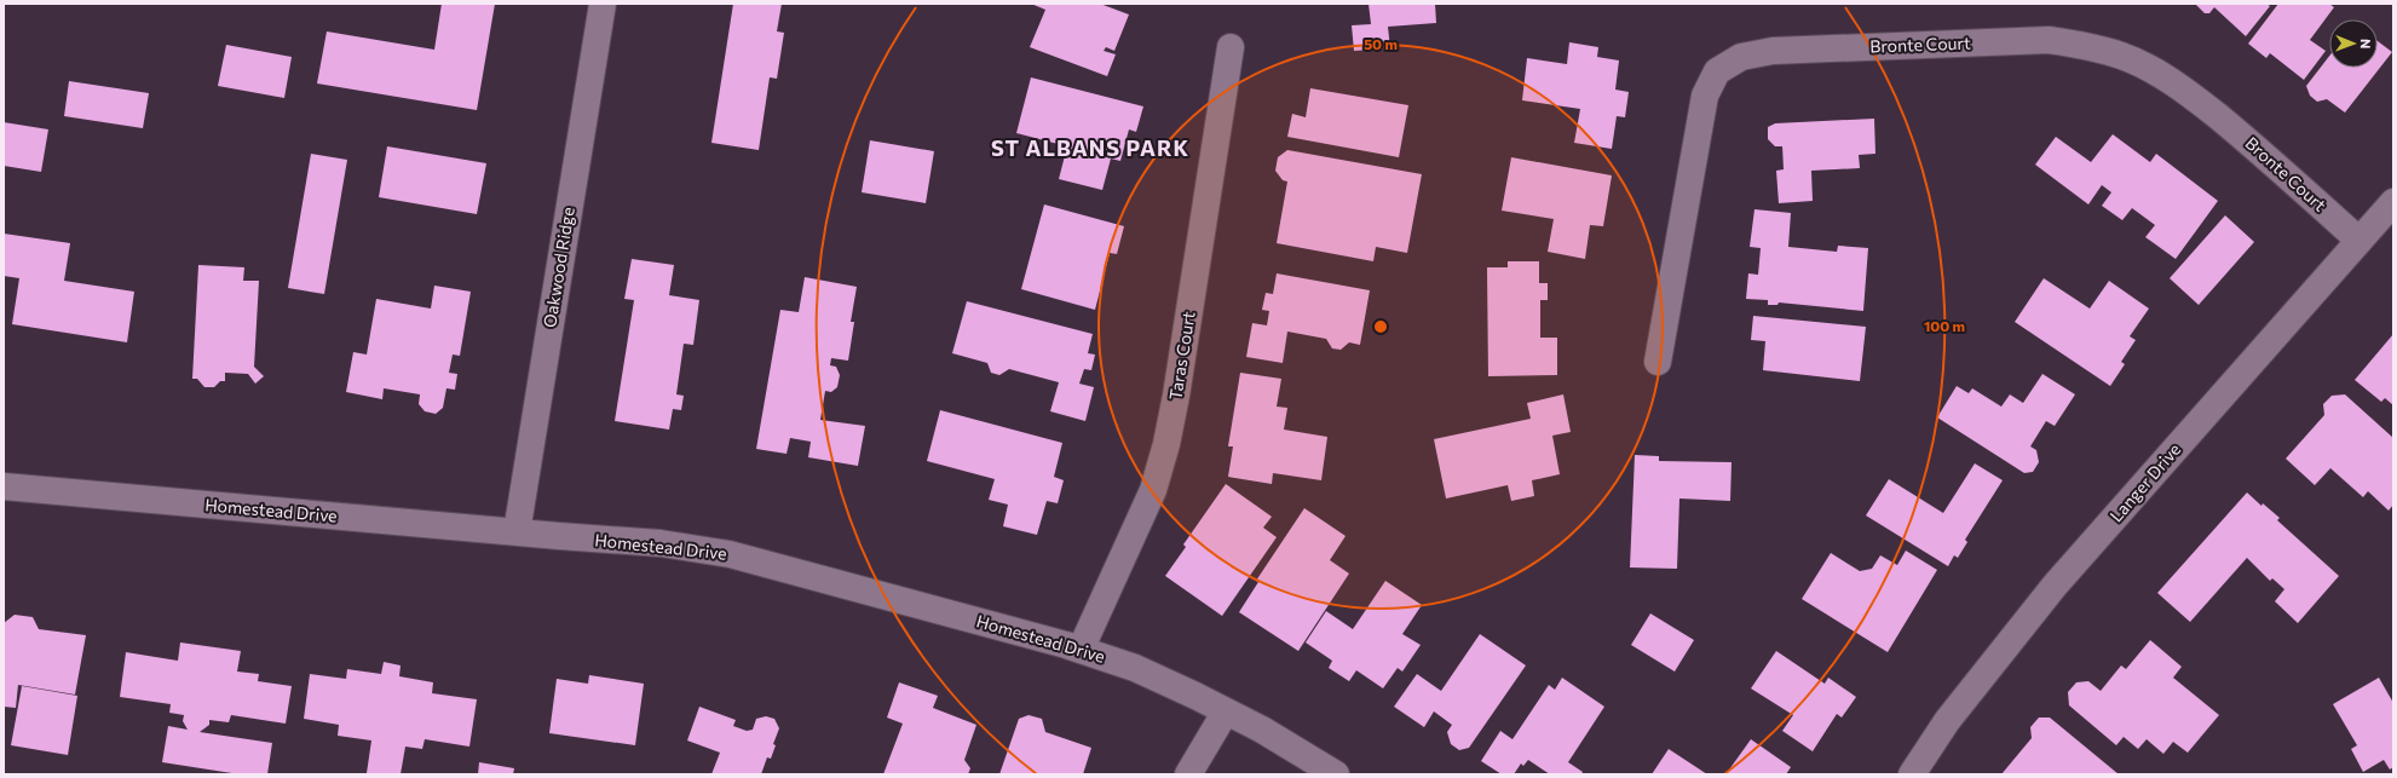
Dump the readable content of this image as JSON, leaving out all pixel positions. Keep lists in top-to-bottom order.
{
  "streets": {
    "street": [
      "Bronte Court",
      "Oakwood Ridge",
      "Taras Court",
      "Langer Drive",
      "Homestead Drive"
    ]
  },
  "crossings": [
    ["Bronte Court", "Langer Drive"],
    ["Oakwood Ridge", "Homestead Drive"],
    ["Taras Court", "Homestead Drive"]
  ],
  "districts": ["ST ALBANS PARK"],
  "north": "right",
  "rings": ["50 m", "100 m"]
}
